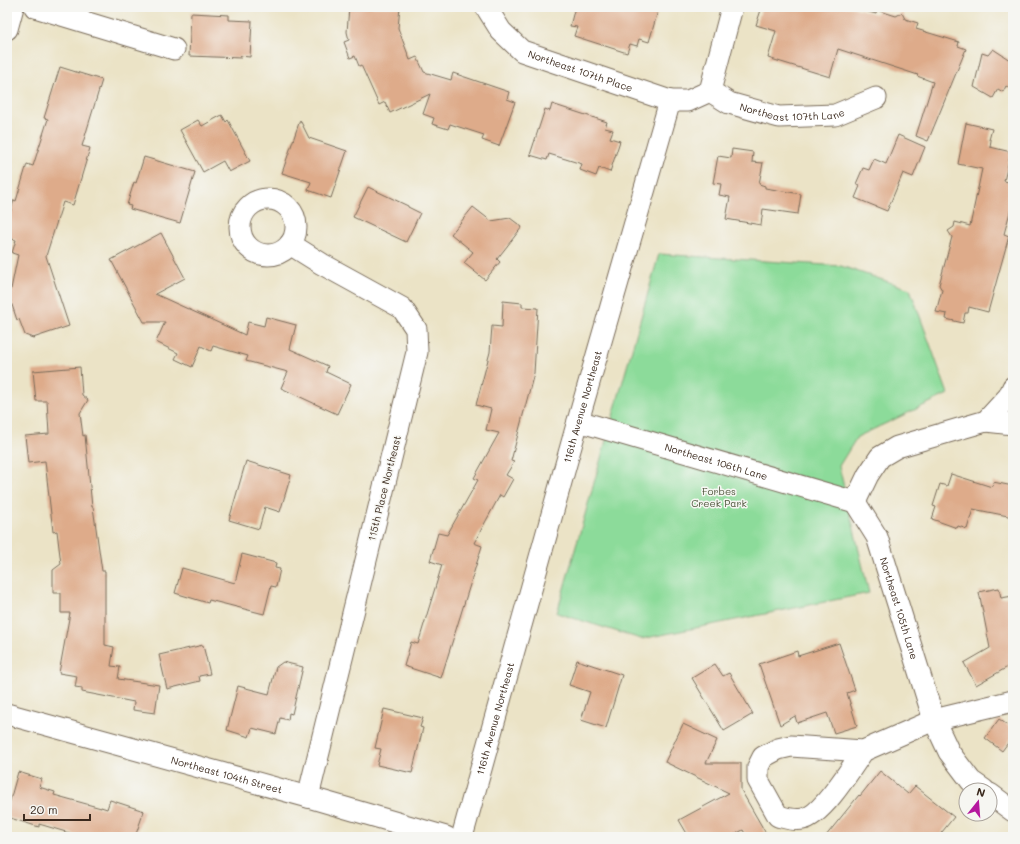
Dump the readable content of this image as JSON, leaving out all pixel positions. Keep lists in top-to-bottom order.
{
  "streets": {
    "street": [
      "Northeast 107th Place",
      "Northeast 107th Lane",
      "116th Avenue Northeast",
      "Northeast 106th Lane",
      "115th Place Northeast",
      "Northeast 105th Lane",
      "Northeast 104th Street"
    ]
  },
  "crossings": [
    ["Northeast 107th Place", "116th Avenue Northeast"],
    ["116th Avenue Northeast", "Northeast 106th Lane"],
    ["Northeast 106th Lane", "Northeast 105th Lane"],
    ["115th Place Northeast", "Northeast 104th Street"]
  ],
  "parks": ["Forbes Creek Park"],
  "scale_bar": "20 m",
  "north": "top"
}
